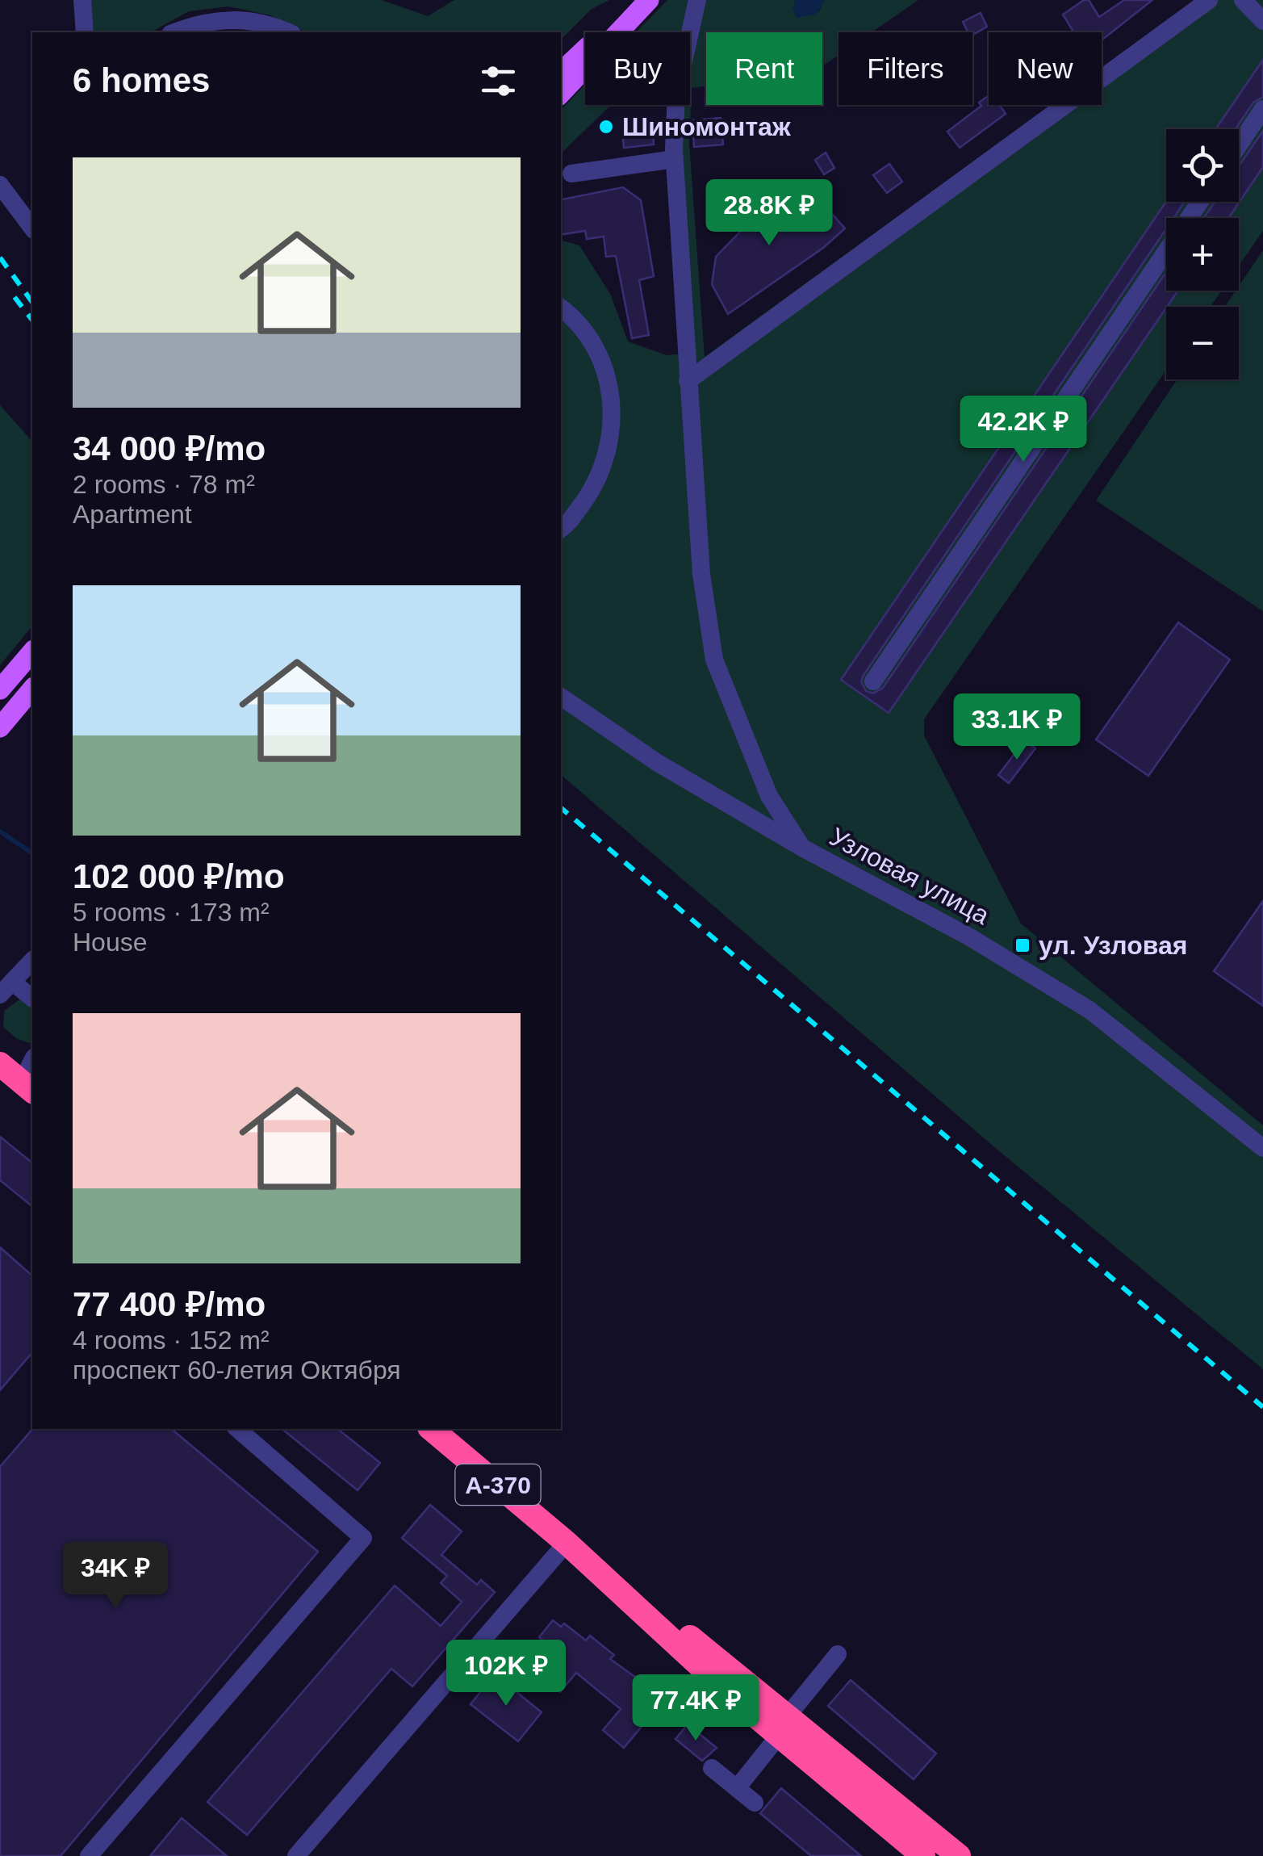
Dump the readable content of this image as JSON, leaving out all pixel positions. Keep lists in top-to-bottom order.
{
  "streets": {
    "highway": ["А-370"],
    "street": ["Узловая улица"]
  },
  "places": {
    "other": ["Шиномонтаж"],
    "transit": ["ул. Узловая"]
  },
  "page": {
    "chip": [
      "Buy",
      "Rent",
      "Filters",
      "New"
    ],
    "heading": "6 homes",
    "map_buttons": ["+", "−"],
    "list": [
      {
        "name": "34 000 ₽/mo",
        "note": "2 rooms · 78 m² · Apartment"
      },
      {
        "name": "102 000 ₽/mo",
        "note": "5 rooms · 173 m² · House"
      },
      {
        "name": "77 400 ₽/mo",
        "note": "4 rooms · 152 m² · проспект 60-летия Октября"
      }
    ],
    "price": [
      "28.8K ₽",
      "42.2K ₽",
      "33.1K ₽",
      "34K ₽",
      "102K ₽",
      "77.4K ₽"
    ]
  }
}
